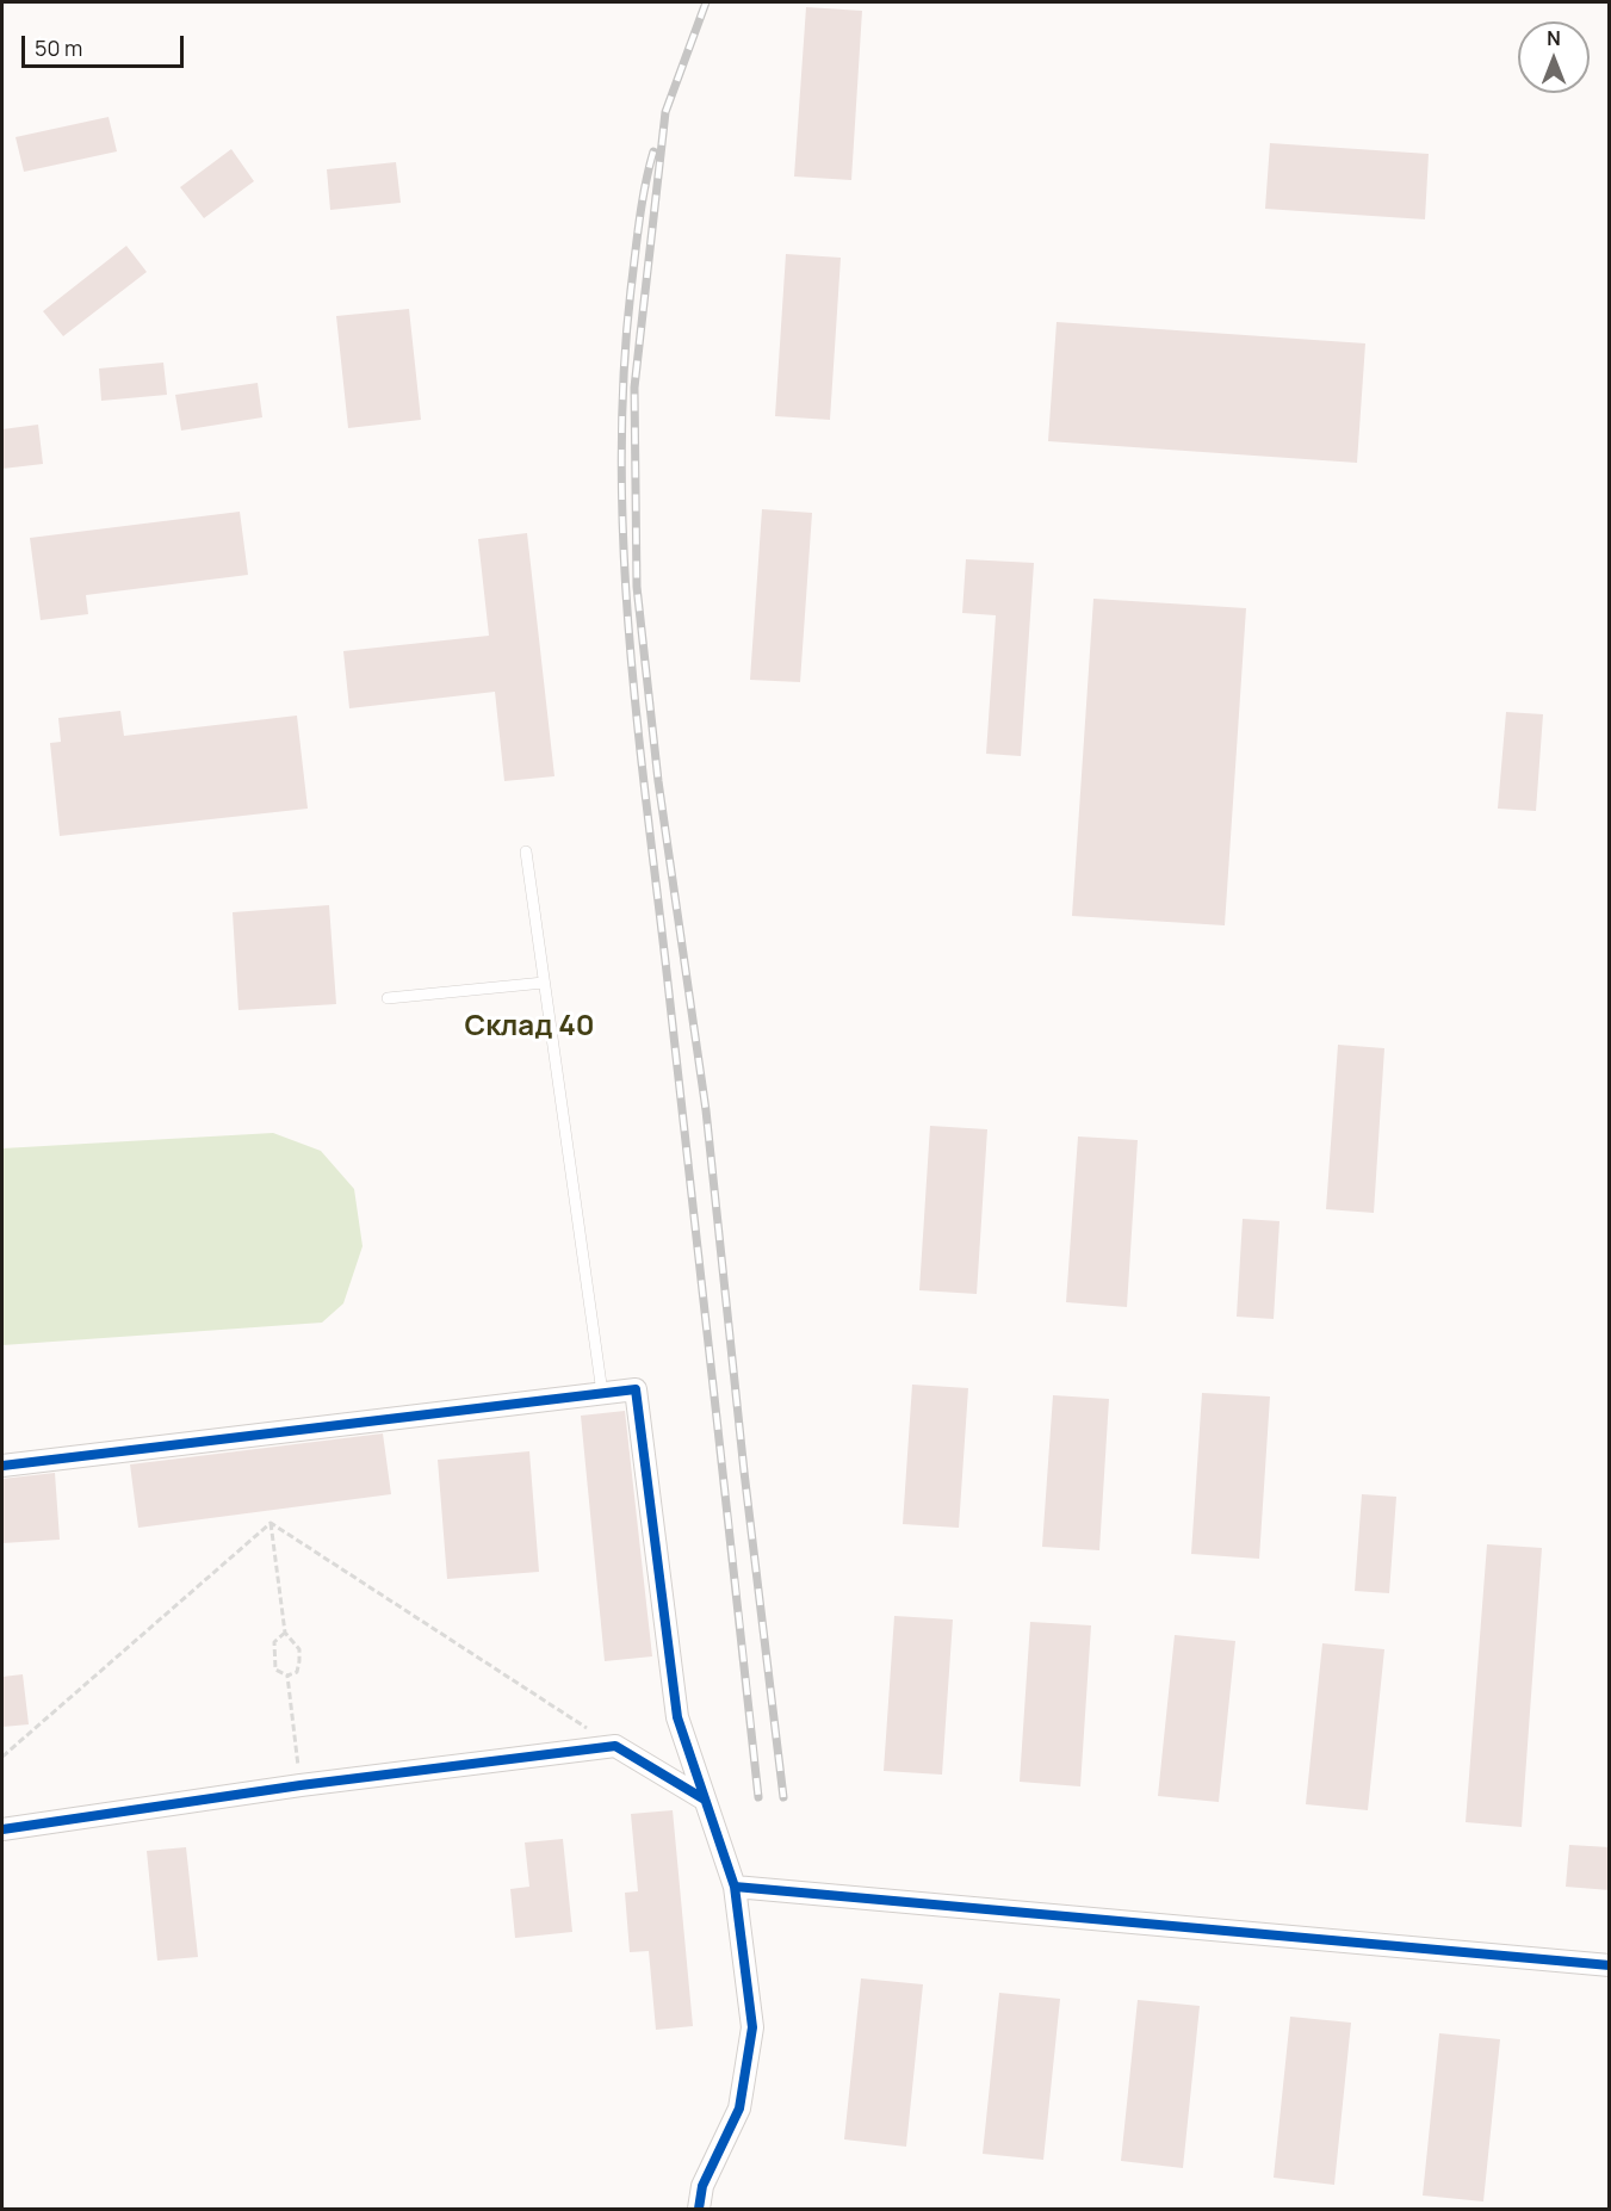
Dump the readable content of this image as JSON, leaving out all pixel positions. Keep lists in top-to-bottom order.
{
  "districts": ["Склад 40"],
  "scale_bar": "50 m",
  "north": "top"
}
